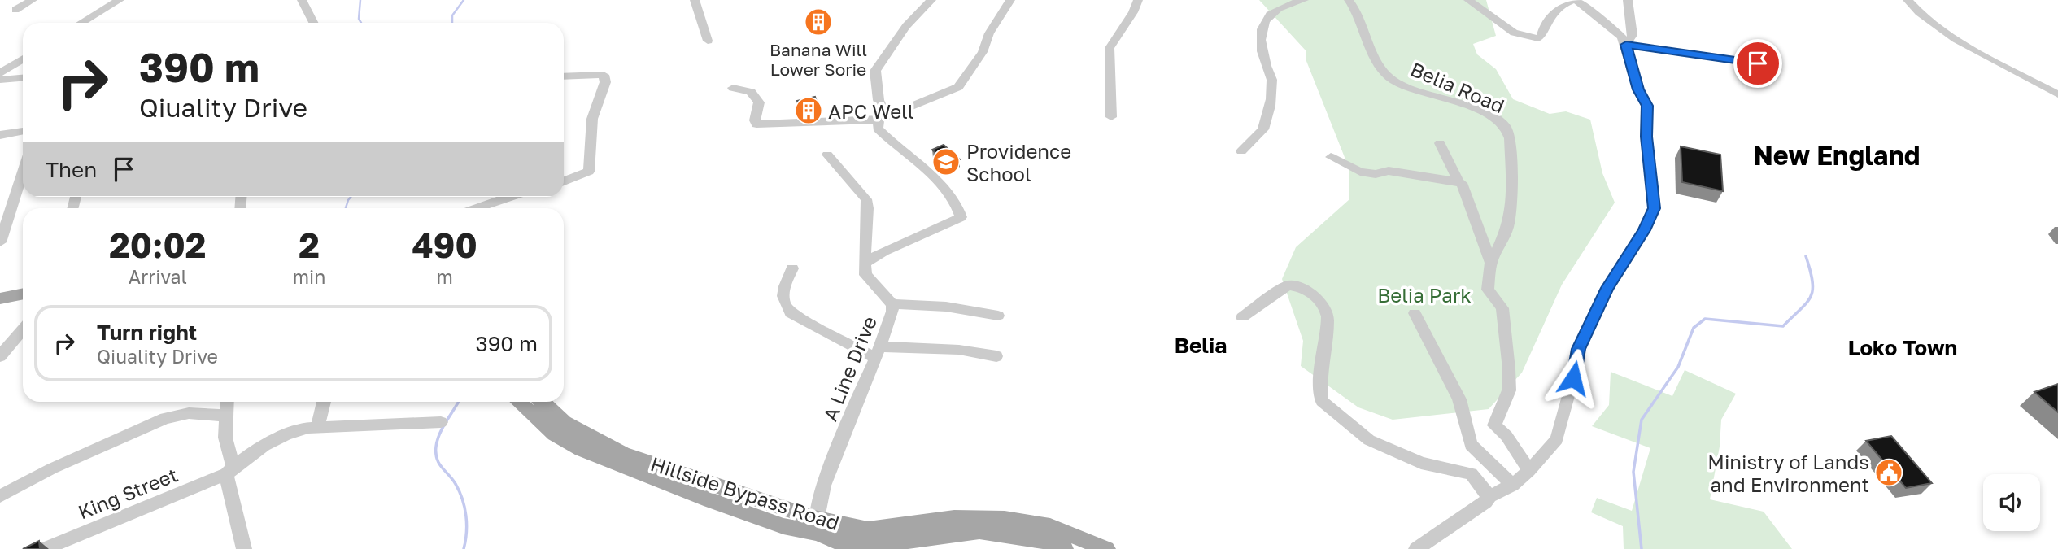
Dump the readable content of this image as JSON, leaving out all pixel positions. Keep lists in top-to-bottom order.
{
  "streets": {
    "main road": ["Hillside Bypass Road"],
    "street": ["Belia Road", "A Line Drive", "King Street"]
  },
  "crossings": [
    ["A Line Drive", "Hillside Bypass Road"]
  ],
  "districts": ["New England", "Belia", "Loko Town"],
  "parks": ["Belia Park"],
  "places": {
    "building": ["Banana Will Lower Sorie", "APC Well"],
    "school or university": ["Providence School"],
    "public building": ["Ministry of Lands and Environment"]
  },
  "page": {
    "turn": ["390 m", "Qiuality Drive"],
    "then": "Then",
    "eta": [
      "20:02",
      "Arrival",
      "2",
      "min",
      "490",
      "m"
    ],
    "list": [
      {
        "name": "Turn right",
        "note": "Qiuality Drive",
        "value": "390 m"
      }
    ]
  }
}
